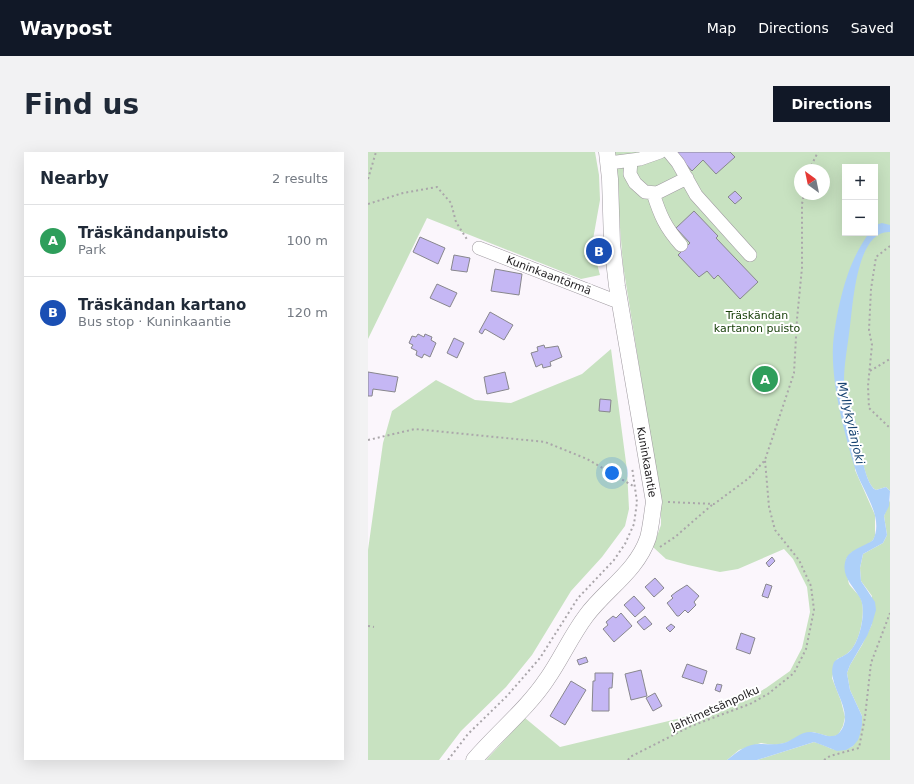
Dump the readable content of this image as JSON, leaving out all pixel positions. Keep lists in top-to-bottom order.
{
  "streets": {
    "main road": ["Kuninkaantie"],
    "lane": ["Kuninkaantörmä"],
    "path": ["Jahtimetsänpolku"]
  },
  "crossings": [
    ["Kuninkaantörmä", "Kuninkaantie"]
  ],
  "water": ["Myllykylänjoki"],
  "parks": ["Träskändan kartanon puisto"],
  "north": "top left",
  "page": {
    "header": "Waypost",
    "nav": ["Map", "Directions", "Saved"],
    "buttons": "Directions",
    "title": "Find us",
    "heading": ["Nearby", "2 results"],
    "map_buttons": ["+", "−"],
    "list": [
      {
        "mark": "A",
        "name": "Träskändanpuisto",
        "note": "Park",
        "value": "100 m"
      },
      {
        "mark": "B",
        "name": "Träskändan kartano",
        "note": "Bus stop · Kuninkaantie",
        "value": "120 m"
      }
    ],
    "pins": ["B", "A"]
  }
}
